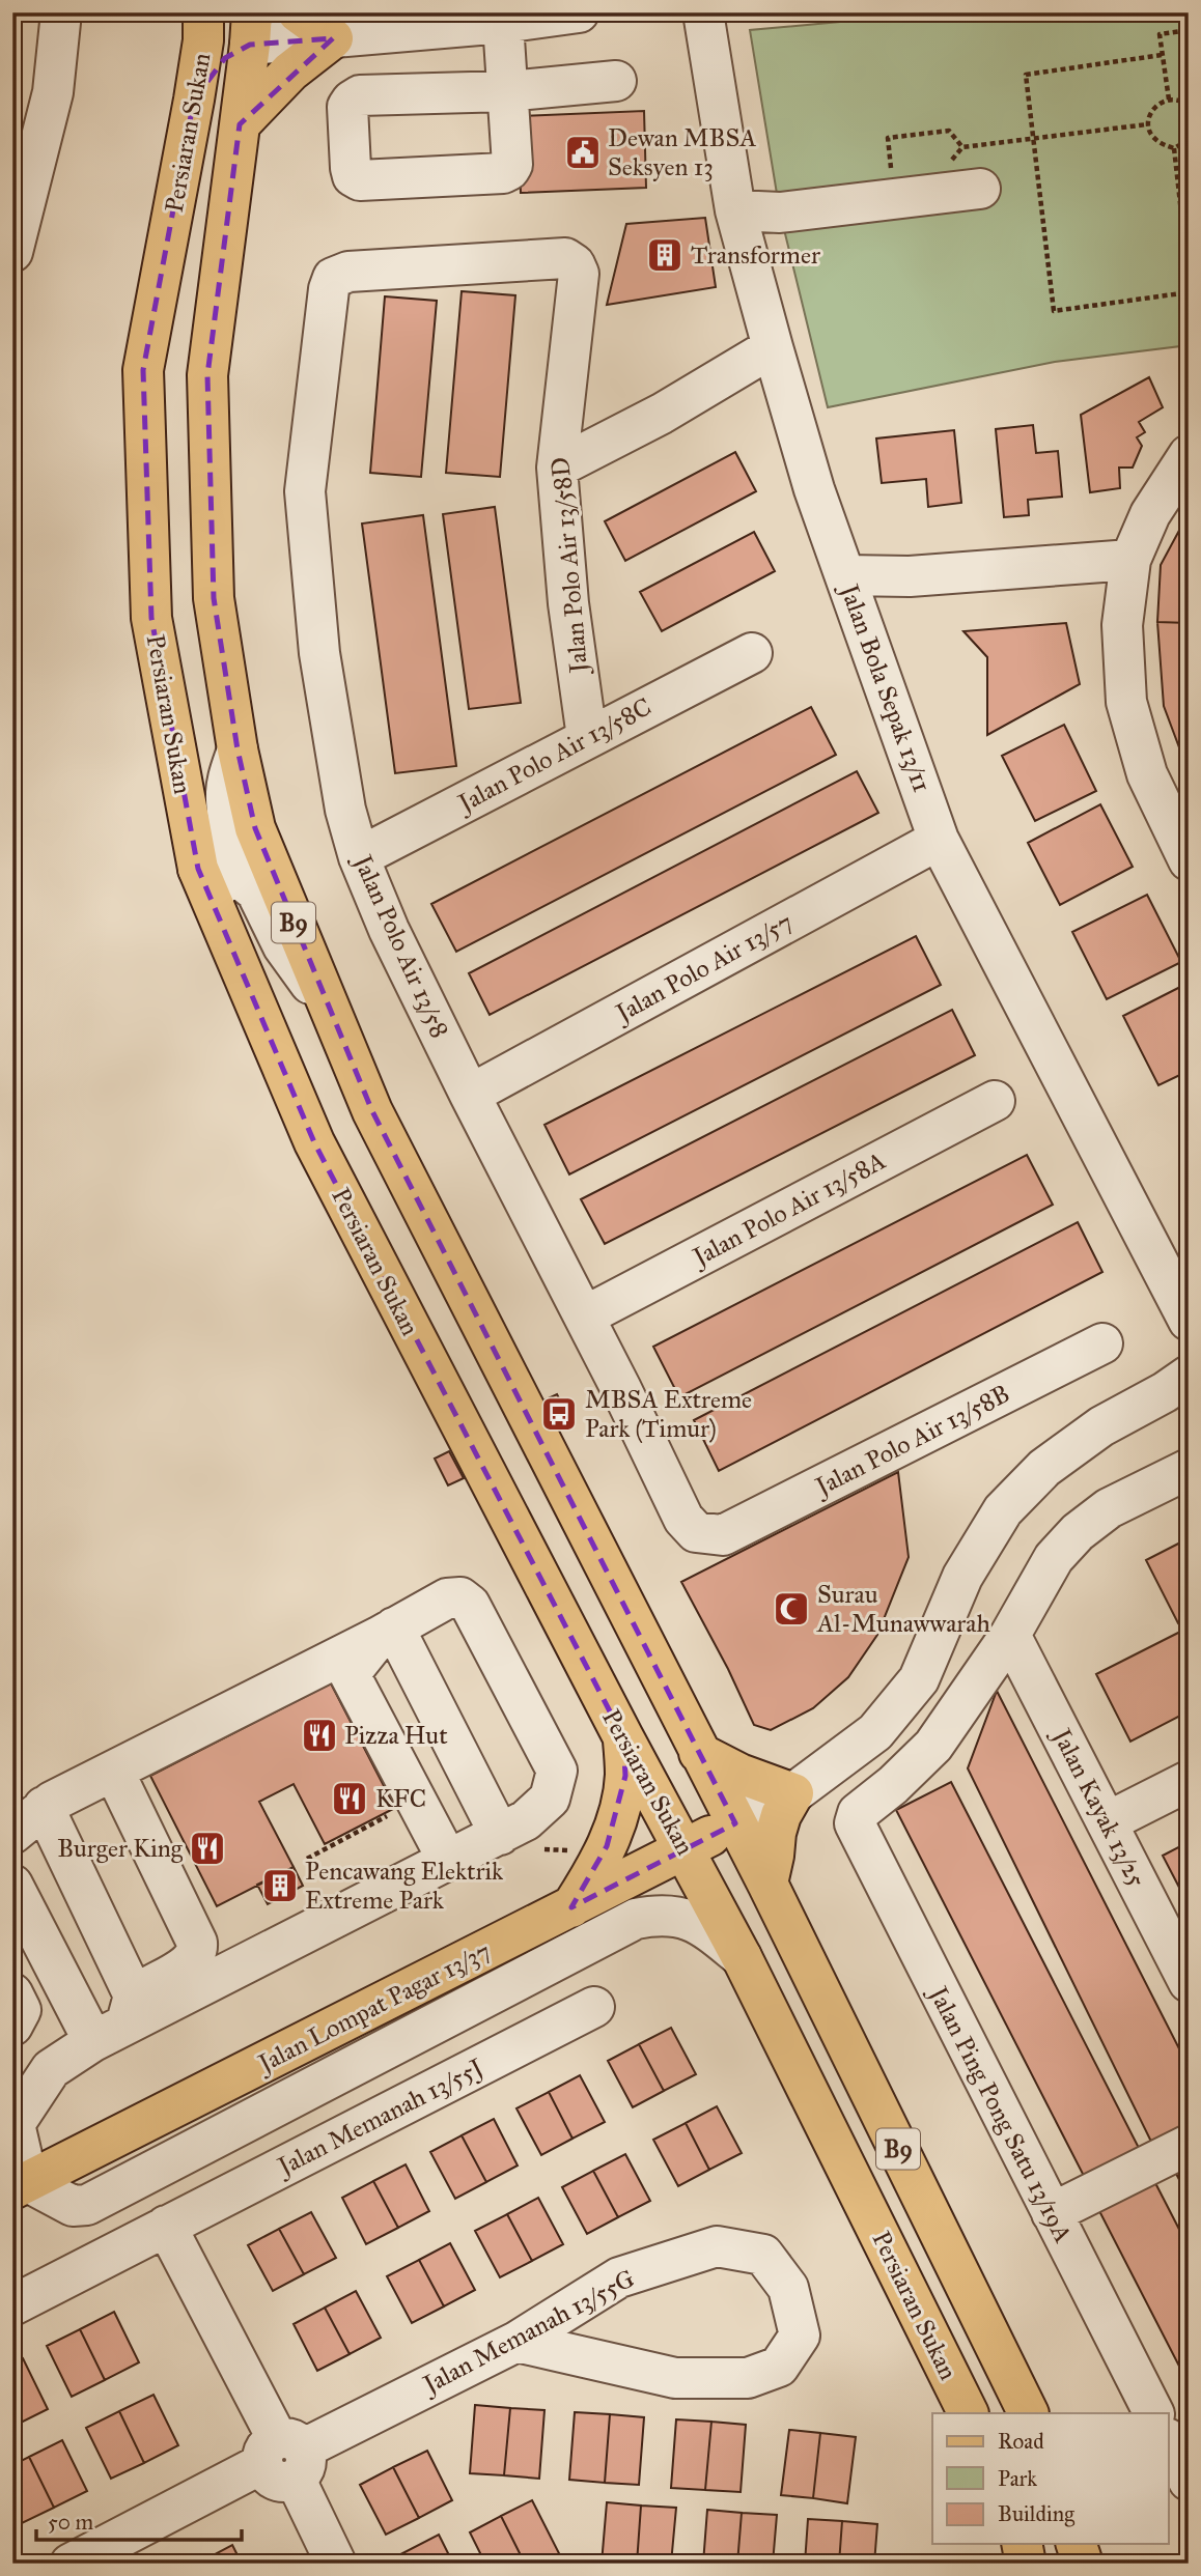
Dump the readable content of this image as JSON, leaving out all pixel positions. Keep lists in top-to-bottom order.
{
  "streets": {
    "main road": ["Persiaran Sukan", "B9", "Jalan Lompat Pagar 13/37"],
    "street": [
      "Jalan Polo Air 13/58D",
      "Jalan Bola Sepak 13/11",
      "Jalan Polo Air 13/58C",
      "Jalan Polo Air 13/58",
      "Jalan Polo Air 13/57",
      "Jalan Polo Air 13/58A",
      "Jalan Polo Air 13/58B",
      "Jalan Kayak 13/25",
      "Jalan Ping Pong Satu 13/19A",
      "Jalan Memanah 13/55J",
      "Jalan Memanah 13/55G"
    ]
  },
  "crossings": [
    ["Persiaran Sukan", "Jalan Lompat Pagar 13/37"],
    ["Jalan Polo Air 13/58D", "Jalan Polo Air 13/58C"],
    ["Jalan Polo Air 13/58D", "Jalan Polo Air 13/58"],
    ["Jalan Bola Sepak 13/11", "Jalan Polo Air 13/57"],
    ["Jalan Polo Air 13/58C", "Jalan Polo Air 13/58"],
    ["Jalan Polo Air 13/58", "Jalan Polo Air 13/57"],
    ["Jalan Polo Air 13/58", "Jalan Polo Air 13/58A"],
    ["Jalan Polo Air 13/58", "Jalan Polo Air 13/58B"],
    ["Jalan Kayak 13/25", "Jalan Ping Pong Satu 13/19A"]
  ],
  "places": {
    "public building": ["Dewan MBSA Seksyen 13"],
    "building": ["Transformer", "Pencawang Elektrik Extreme Park"],
    "bus stop": ["MBSA Extreme Park (Timur)"],
    "mosque": ["Surau Al-Munawwarah"],
    "restaurant": ["Pizza Hut", "KFC", "Burger King"]
  },
  "legend": ["Road", "Park", "Building"],
  "scale_bar": "50 m"
}
